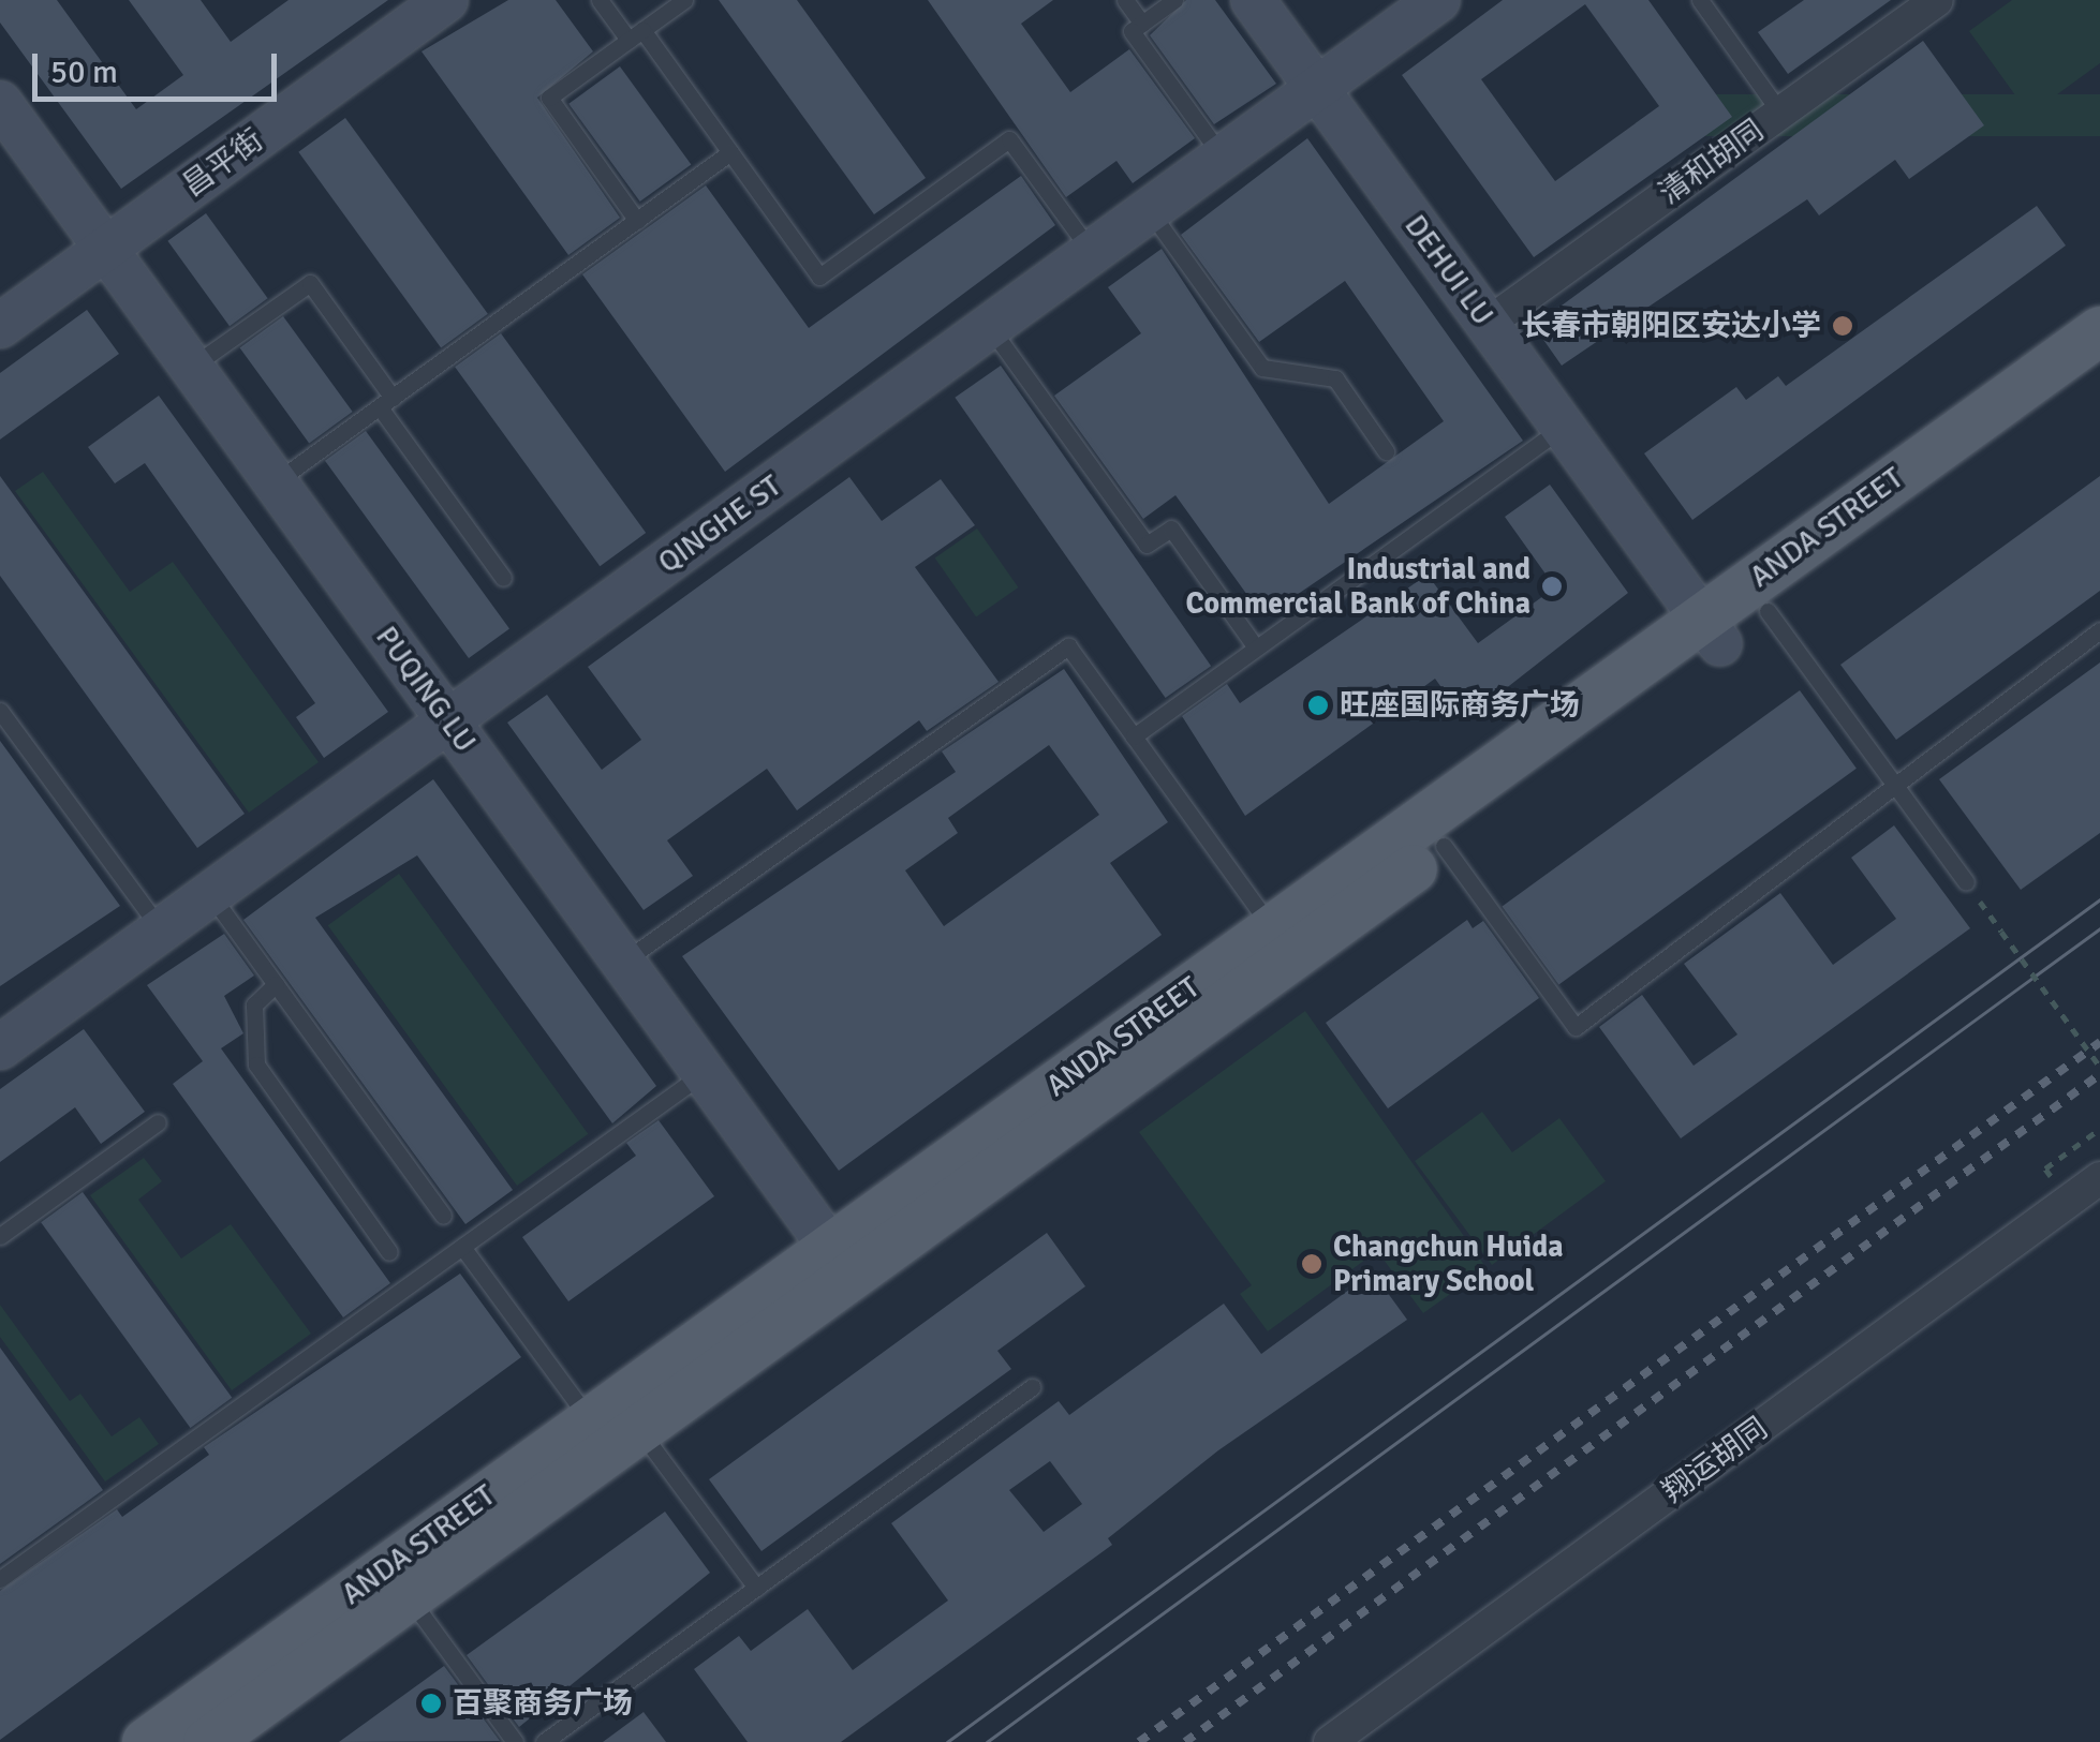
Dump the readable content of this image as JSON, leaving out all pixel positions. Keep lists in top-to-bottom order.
{
  "streets": {
    "main road": ["ANDA STREET"],
    "street": [
      "清和胡同",
      "昌平街",
      "DEHUI LU",
      "QINGHE ST",
      "PUQING LU",
      "翔运胡同"
    ]
  },
  "crossings": [
    ["清和胡同", "DEHUI LU"],
    ["昌平街", "PUQING LU"],
    ["DEHUI LU", "QINGHE ST"],
    ["DEHUI LU", "ANDA STREET"],
    ["QINGHE ST", "PUQING LU"],
    ["ANDA STREET", "PUQING LU"]
  ],
  "places": [
    "长春市朝阳区安达小学",
    "Industrial and Commercial Bank of China",
    "旺座国际商务广场",
    "Changchun Huida Primary School",
    "百聚商务广场"
  ],
  "scale_bar": "50 m"
}
